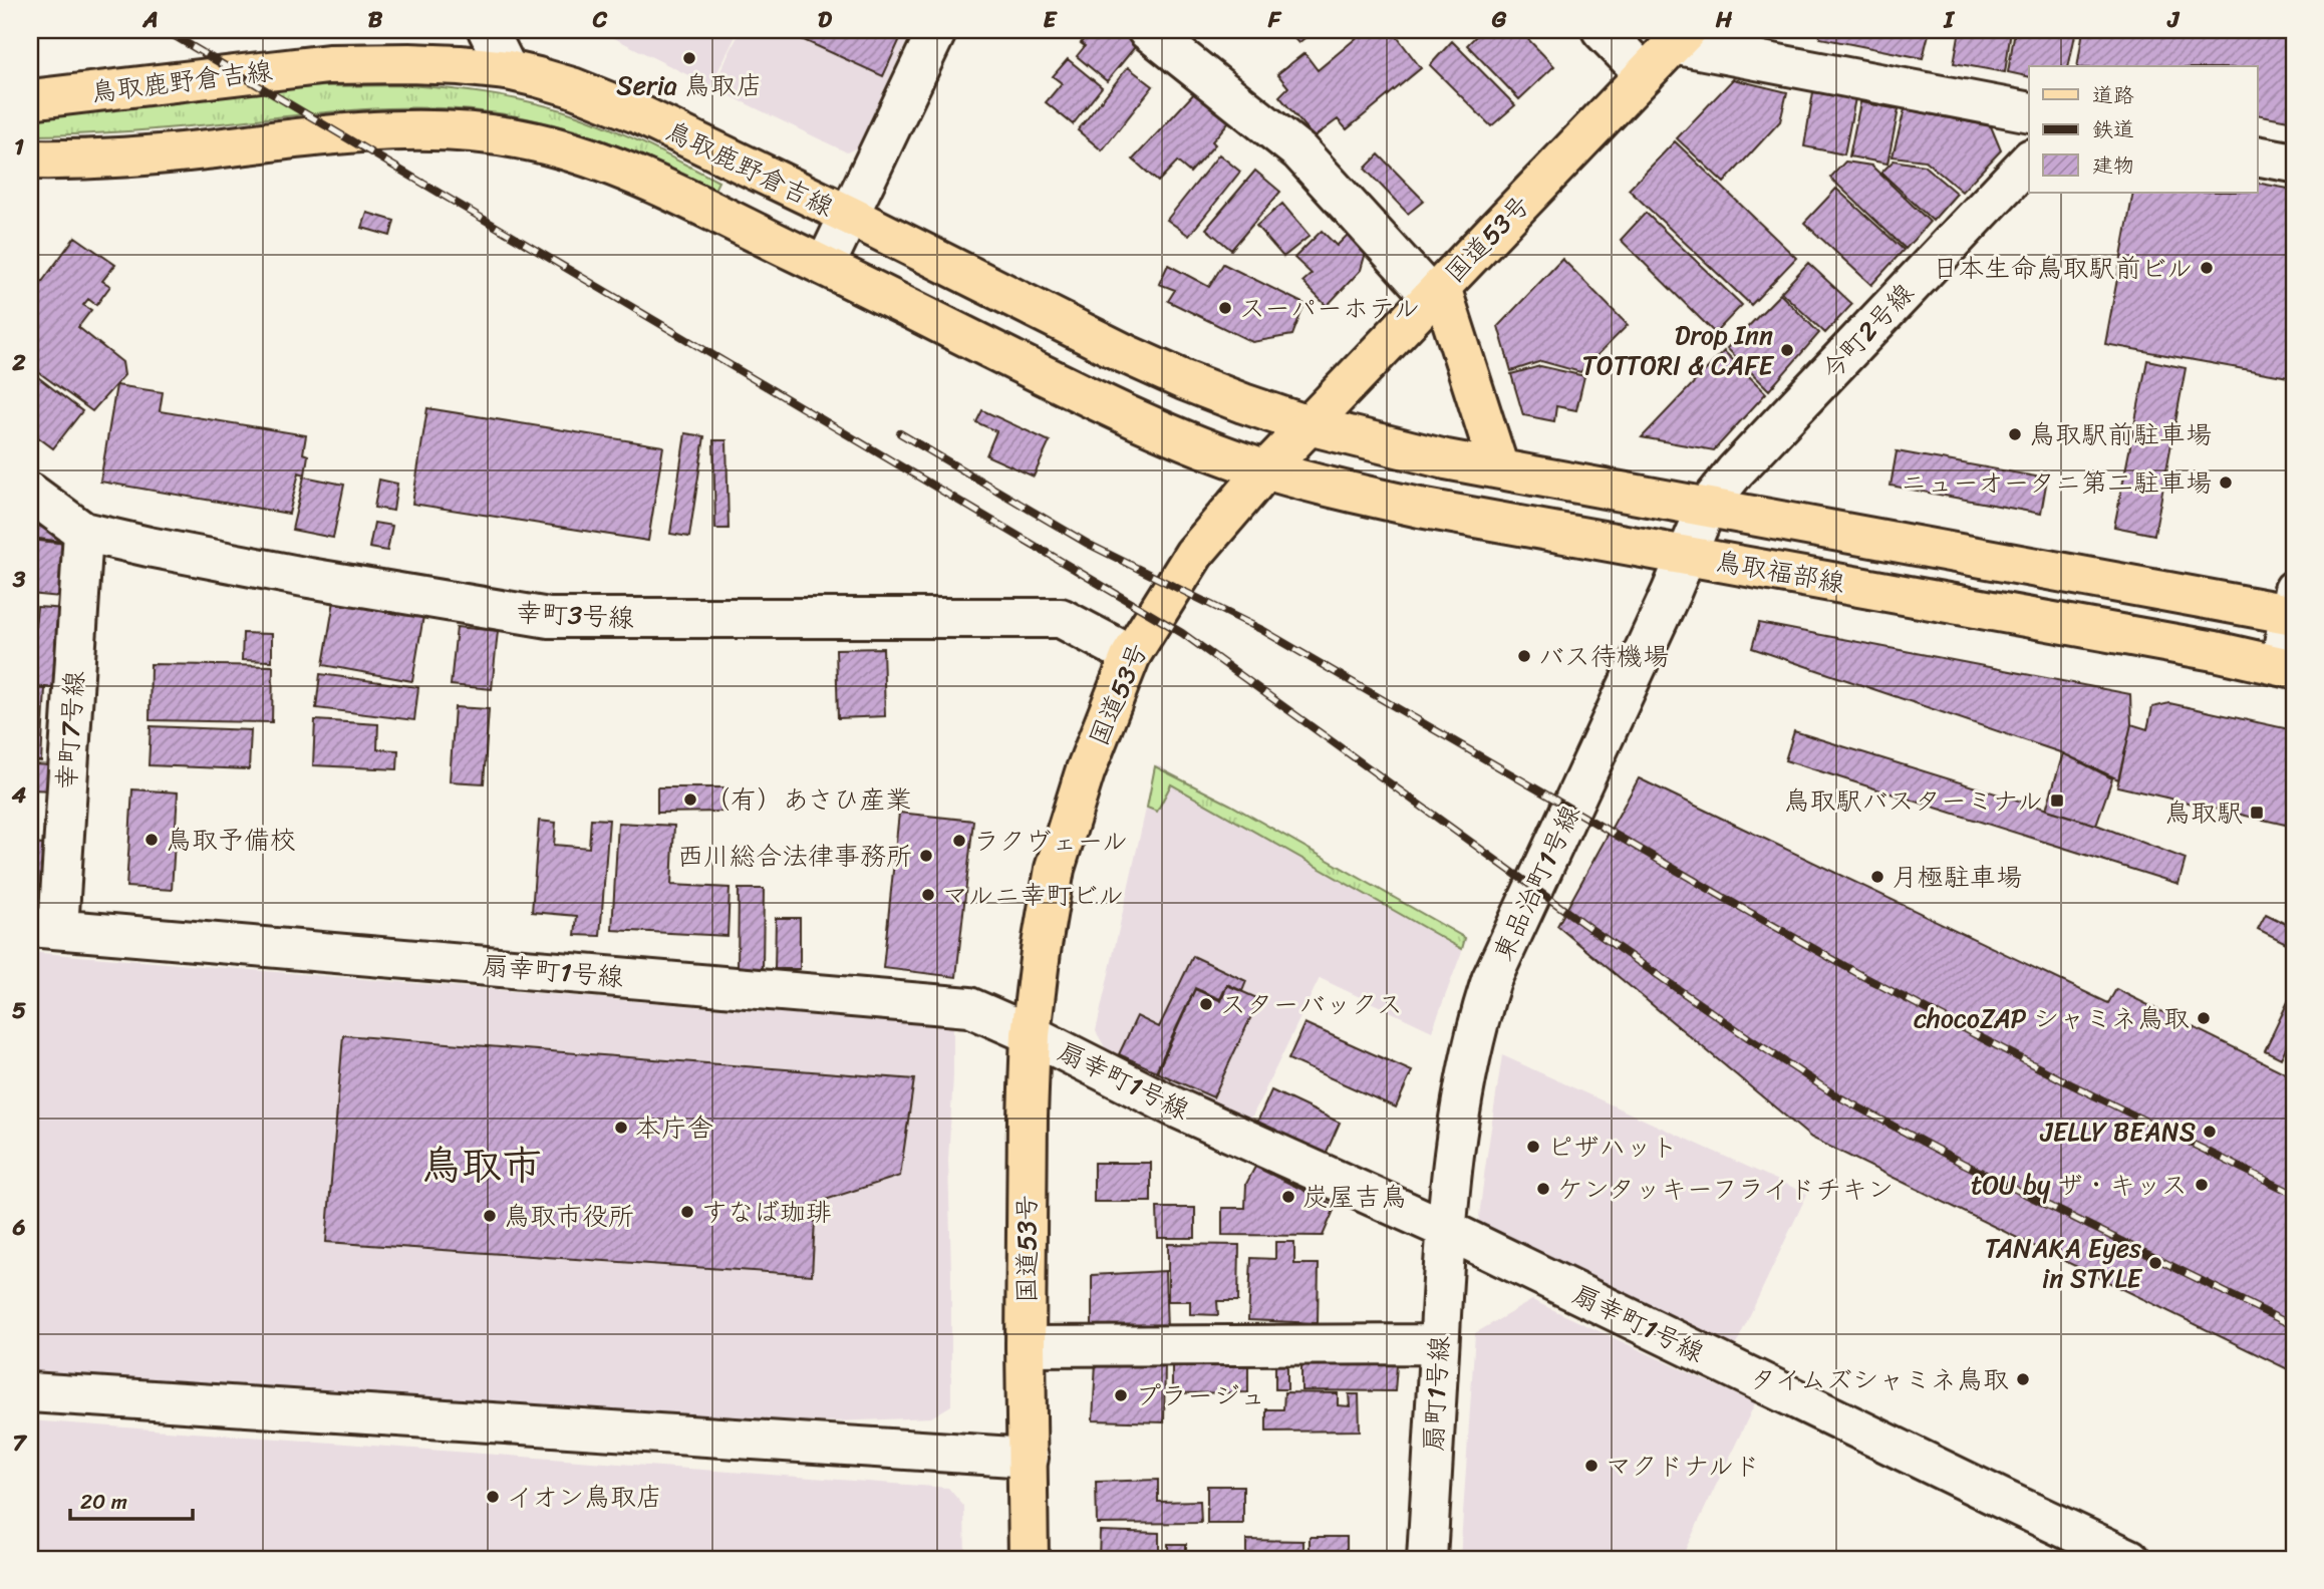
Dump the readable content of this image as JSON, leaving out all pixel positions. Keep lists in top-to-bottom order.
{
  "streets": {
    "main road": ["鳥取鹿野倉吉線", "国道53号", "鳥取福部線"],
    "street": [
      "今町2号線",
      "幸町3号線",
      "幸町7号線",
      "東品治町1号線",
      "扇幸町1号線",
      "扇町1号線"
    ]
  },
  "crossings": [
    ["鳥取鹿野倉吉線", "国道53号"],
    ["鳥取鹿野倉吉線", "鳥取福部線"],
    ["国道53号", "鳥取福部線"],
    ["国道53号", "幸町3号線"],
    ["国道53号", "扇幸町1号線"],
    ["今町2号線", "鳥取福部線"],
    ["今町2号線", "東品治町1号線"],
    ["鳥取福部線", "東品治町1号線"],
    ["幸町3号線", "幸町7号線"],
    ["幸町7号線", "扇幸町1号線"],
    ["東品治町1号線", "扇幸町1号線"],
    ["東品治町1号線", "扇町1号線"],
    ["扇幸町1号線", "扇町1号線"]
  ],
  "districts": ["鳥取市"],
  "places": {
    "other": [
      "Seria 鳥取店",
      "日本生命鳥取駅前ビル",
      "スーパーホテル",
      "Drop Inn TOTTORI & CAFE",
      "鳥取駅前駐車場",
      "ニューオータニ第二駐車場",
      "バス待機場",
      "（有）あさひ産業",
      "鳥取予備校",
      "ラクヴェール",
      "西川総合法律事務所",
      "月極駐車場",
      "マルニ幸町ビル",
      "スターバックス",
      "chocoZAP シャミネ鳥取",
      "本庁舎",
      "JELLY BEANS",
      "ピザハット",
      "tOU by ザ・キッス",
      "ケンタッキーフライドチキン",
      "炭屋吉鳥",
      "すなば珈琲",
      "鳥取市役所",
      "TANAKA Eyes in STYLE",
      "タイムズシャミネ鳥取",
      "プラージュ",
      "マクドナルド",
      "イオン鳥取店"
    ],
    "transit": ["鳥取駅バスターミナル", "鳥取駅"]
  },
  "legend": ["道路", "鉄道", "建物"],
  "scale_bar": "20 m",
  "grid": {
    "columns": [
      "A",
      "B",
      "C",
      "D",
      "E",
      "F",
      "G",
      "H",
      "I",
      "J"
    ],
    "rows": [
      "1",
      "2",
      "3",
      "4",
      "5",
      "6",
      "7"
    ]
  }
}
